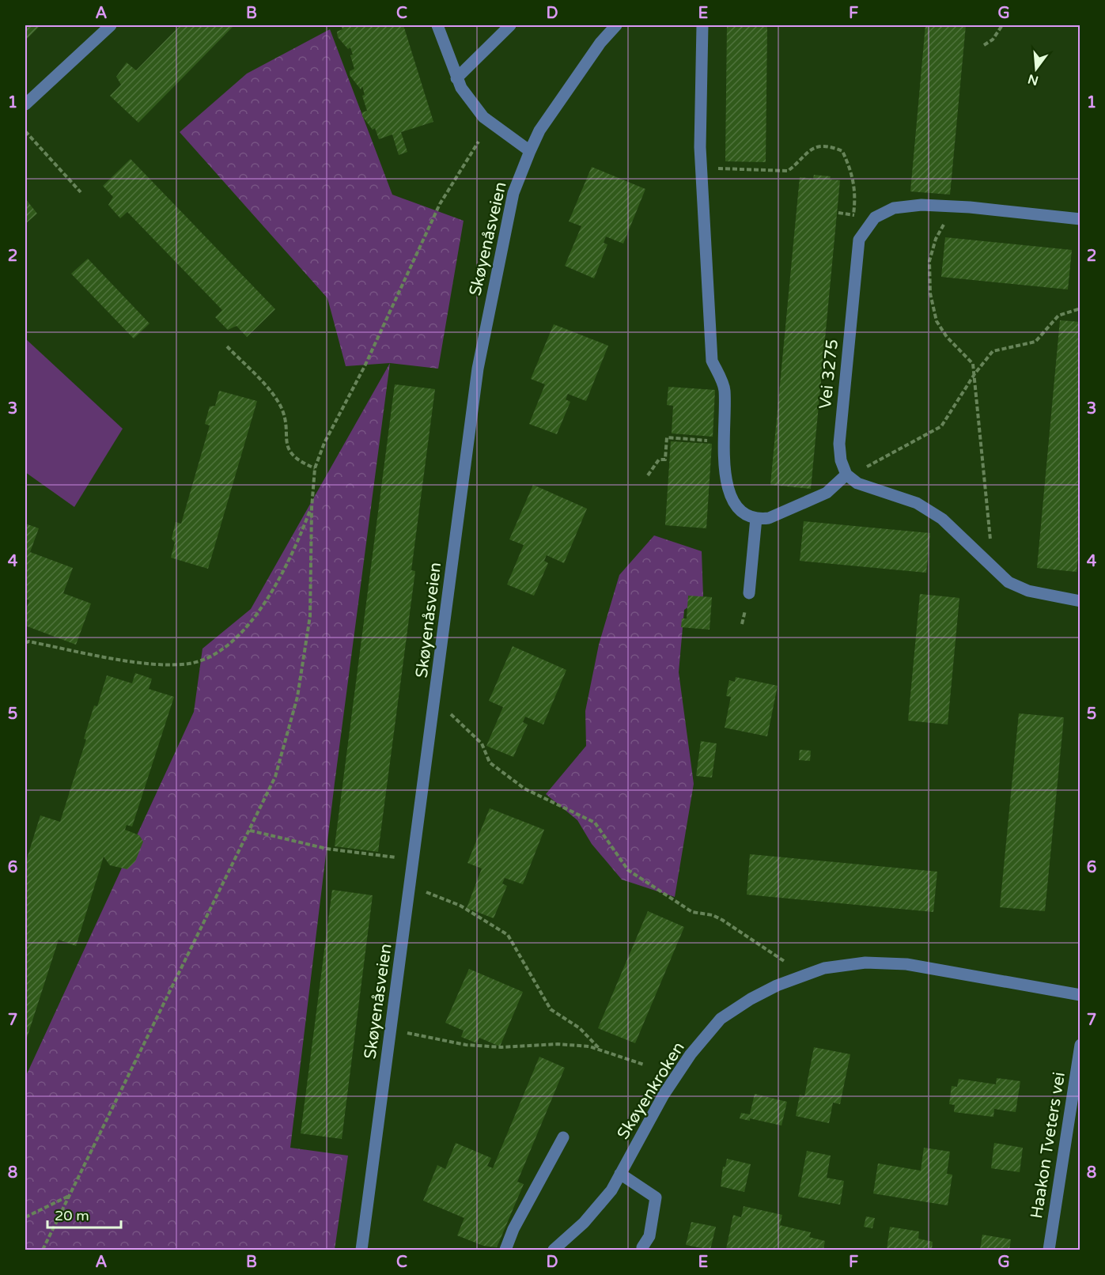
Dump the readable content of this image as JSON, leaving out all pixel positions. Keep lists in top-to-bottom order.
{
  "streets": {
    "street": [
      "Skøyenåsveien",
      "Vei 3275",
      "Skøyenkroken",
      "Haakon Tveters vei"
    ]
  },
  "scale_bar": "20 m",
  "north": "bottom",
  "grid": {
    "columns": [
      "A",
      "B",
      "C",
      "D",
      "E",
      "F",
      "G"
    ],
    "rows": [
      "1",
      "2",
      "3",
      "4",
      "5",
      "6",
      "7",
      "8"
    ]
  }
}
